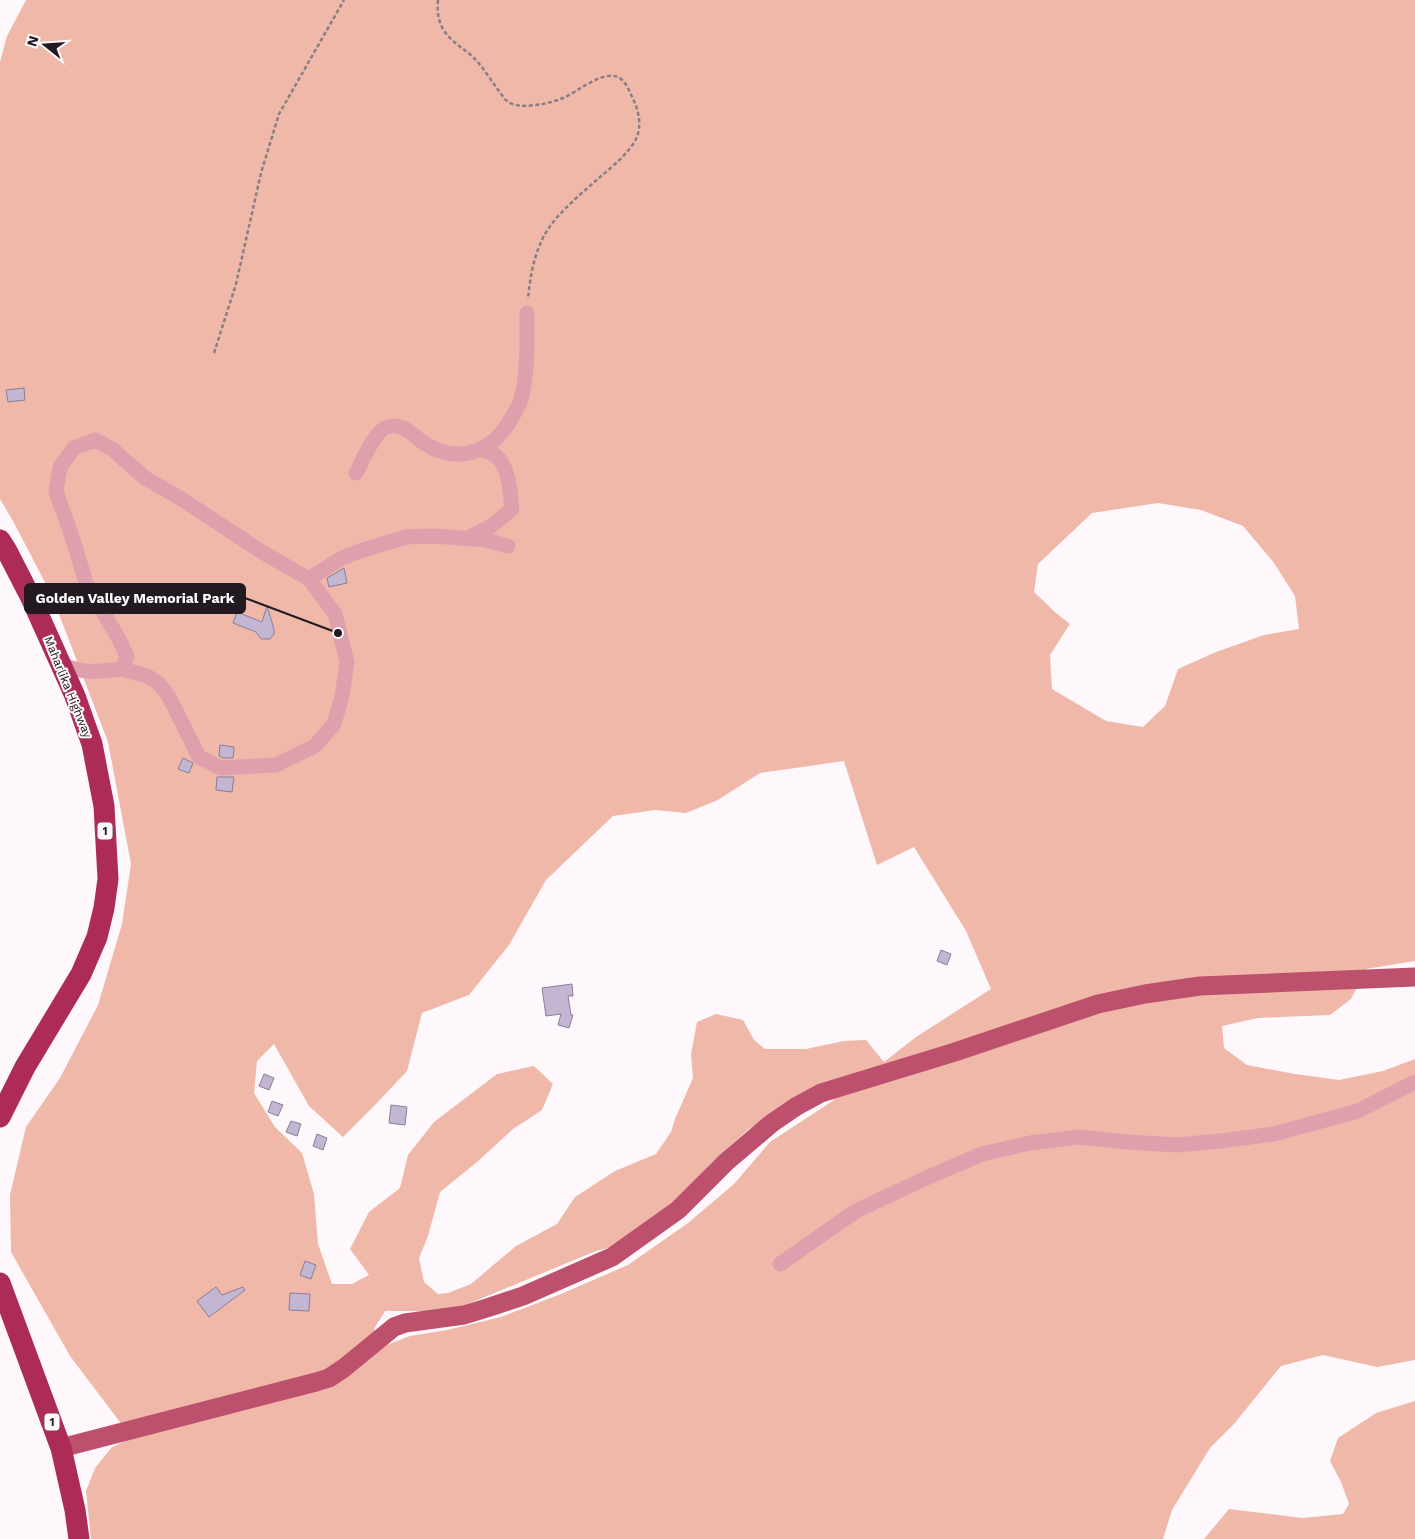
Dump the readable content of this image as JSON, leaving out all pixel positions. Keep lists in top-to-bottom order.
{
  "streets": {
    "highway": ["Maharlika Highway", "1"]
  },
  "places": ["Golden Valley Memorial Park"],
  "north": "left"
}
